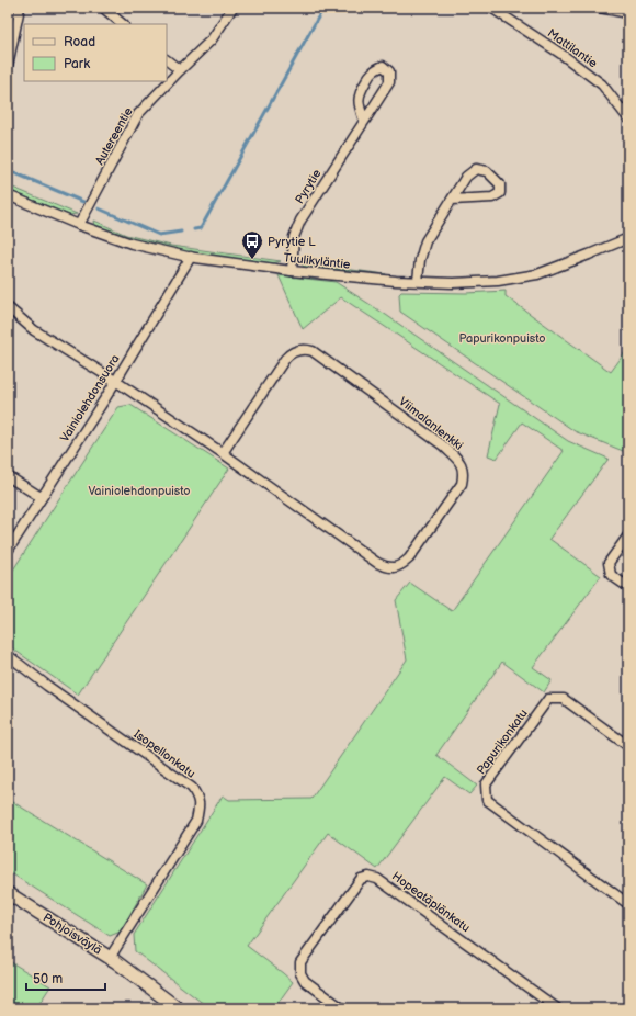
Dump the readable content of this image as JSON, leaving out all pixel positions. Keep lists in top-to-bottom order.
{
  "streets": {
    "main road": ["Pohjoisväylä"],
    "street": [
      "Mattilantie",
      "Autereentie",
      "Pyrytie",
      "Tuulikyläntie",
      "Vainiolehdonsuora",
      "Viimalanlenkki",
      "Papurikonkatu",
      "Isopellonkatu",
      "Hopeatäplänkatu"
    ]
  },
  "crossings": [
    ["Autereentie", "Tuulikyläntie"],
    ["Pyrytie", "Tuulikyläntie"],
    ["Tuulikyläntie", "Vainiolehdonsuora"],
    ["Vainiolehdonsuora", "Viimalanlenkki"],
    ["Isopellonkatu", "Pohjoisväylä"]
  ],
  "parks": ["Papurikonpuisto", "Vainiolehdonpuisto"],
  "places": {
    "bus stop": ["Pyrytie L"]
  },
  "legend": ["Road", "Park"],
  "scale_bar": "50 m"
}
